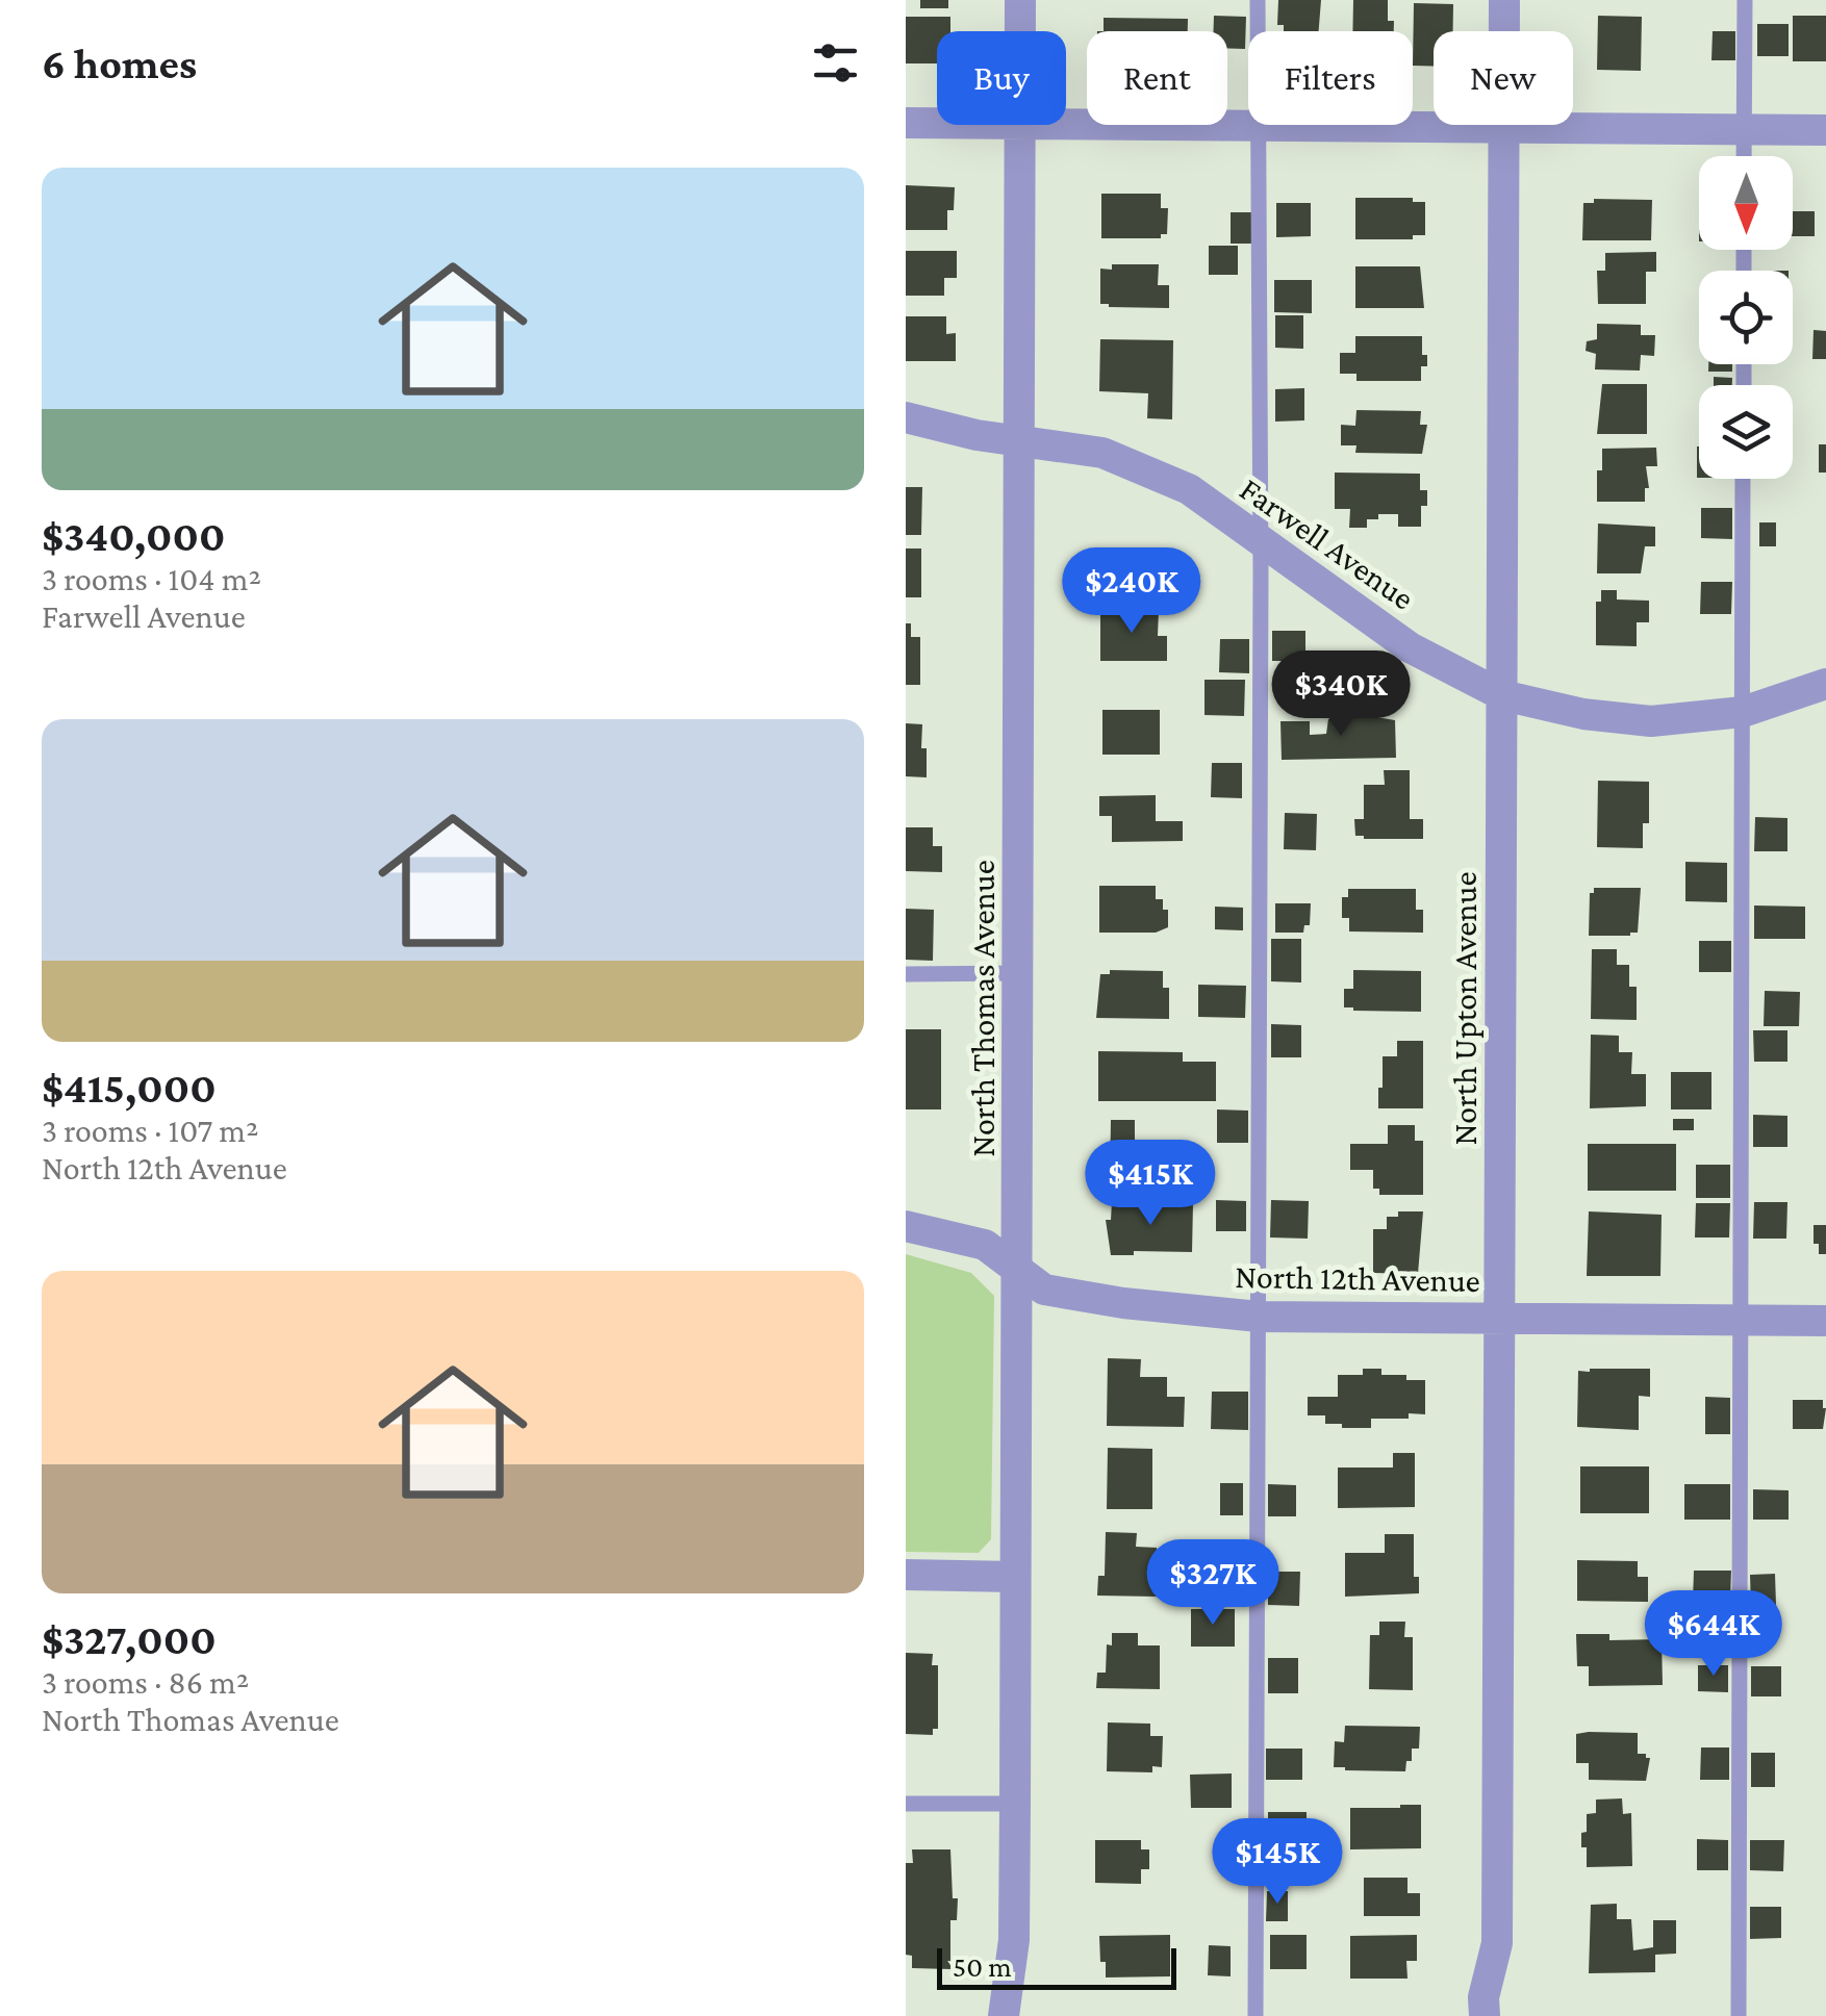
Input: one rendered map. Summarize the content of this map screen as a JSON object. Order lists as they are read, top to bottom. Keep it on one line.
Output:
{"streets":{"street":["Farwell Avenue","North Thomas Avenue","North Upton Avenue","North 12th Avenue"]},"crossings":[["Farwell Avenue","North Thomas Avenue"],["Farwell Avenue","North Upton Avenue"],["North Thomas Avenue","North 12th Avenue"],["North Upton Avenue","North 12th Avenue"]],"scale_bar":"50 m","north":"bottom","page":{"heading":"6 homes","chip":["Buy","Rent","Filters","New"],"list":[{"name":"$340,000","note":"3 rooms · 104 m² · Farwell Avenue"},{"name":"$415,000","note":"3 rooms · 107 m² · North 12th Avenue"},{"name":"$327,000","note":"3 rooms · 86 m² · North Thomas Avenue"}],"price":["$240K","$340K","$415K","$327K","$644K","$145K"],"scale":"50 m"}}
